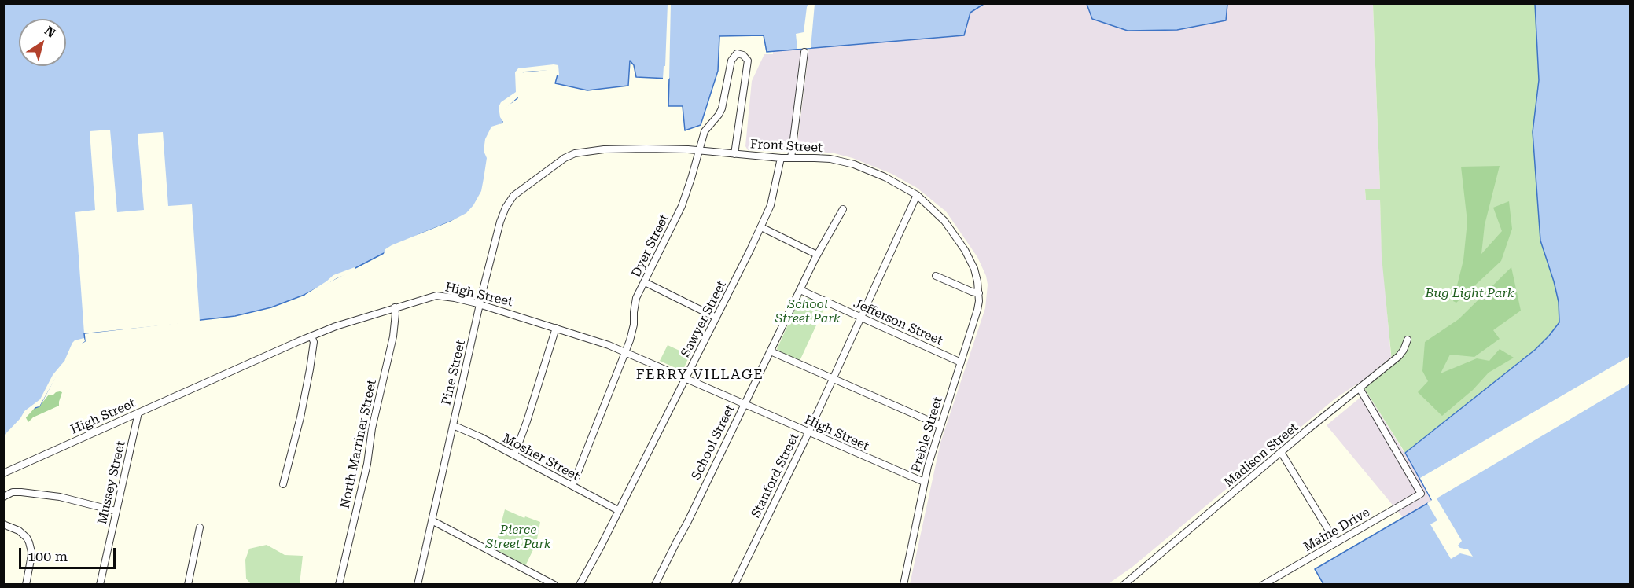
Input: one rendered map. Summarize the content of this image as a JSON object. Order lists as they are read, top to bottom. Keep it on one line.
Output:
{"streets":{"street":["Front Street","Dyer Street","High Street","Sawyer Street","Jefferson Street","Pine Street","Preble Street","School Street","North Marriner Street","Madison Street","Mosher Street","Stanford Street","Mussey Street","Maine Drive"]},"crossings":[["Front Street","Dyer Street"],["Front Street","Sawyer Street"],["Front Street","Pine Street"],["Front Street","Preble Street"],["Front Street","Stanford Street"],["Dyer Street","High Street"],["Dyer Street","Mosher Street"],["High Street","Sawyer Street"],["High Street","Pine Street"],["High Street","Preble Street"],["High Street","School Street"],["High Street","North Marriner Street"],["High Street","Stanford Street"],["High Street","Mussey Street"],["Sawyer Street","Mosher Street"],["Jefferson Street","Preble Street"],["Jefferson Street","School Street"],["Jefferson Street","Stanford Street"],["Pine Street","Mosher Street"],["Madison Street","Maine Drive"]],"districts":["FERRY VILLAGE"],"parks":["Bug Light Park","School Street Park","Pierce Street Park"],"scale_bar":"100 m","north":"top right"}
